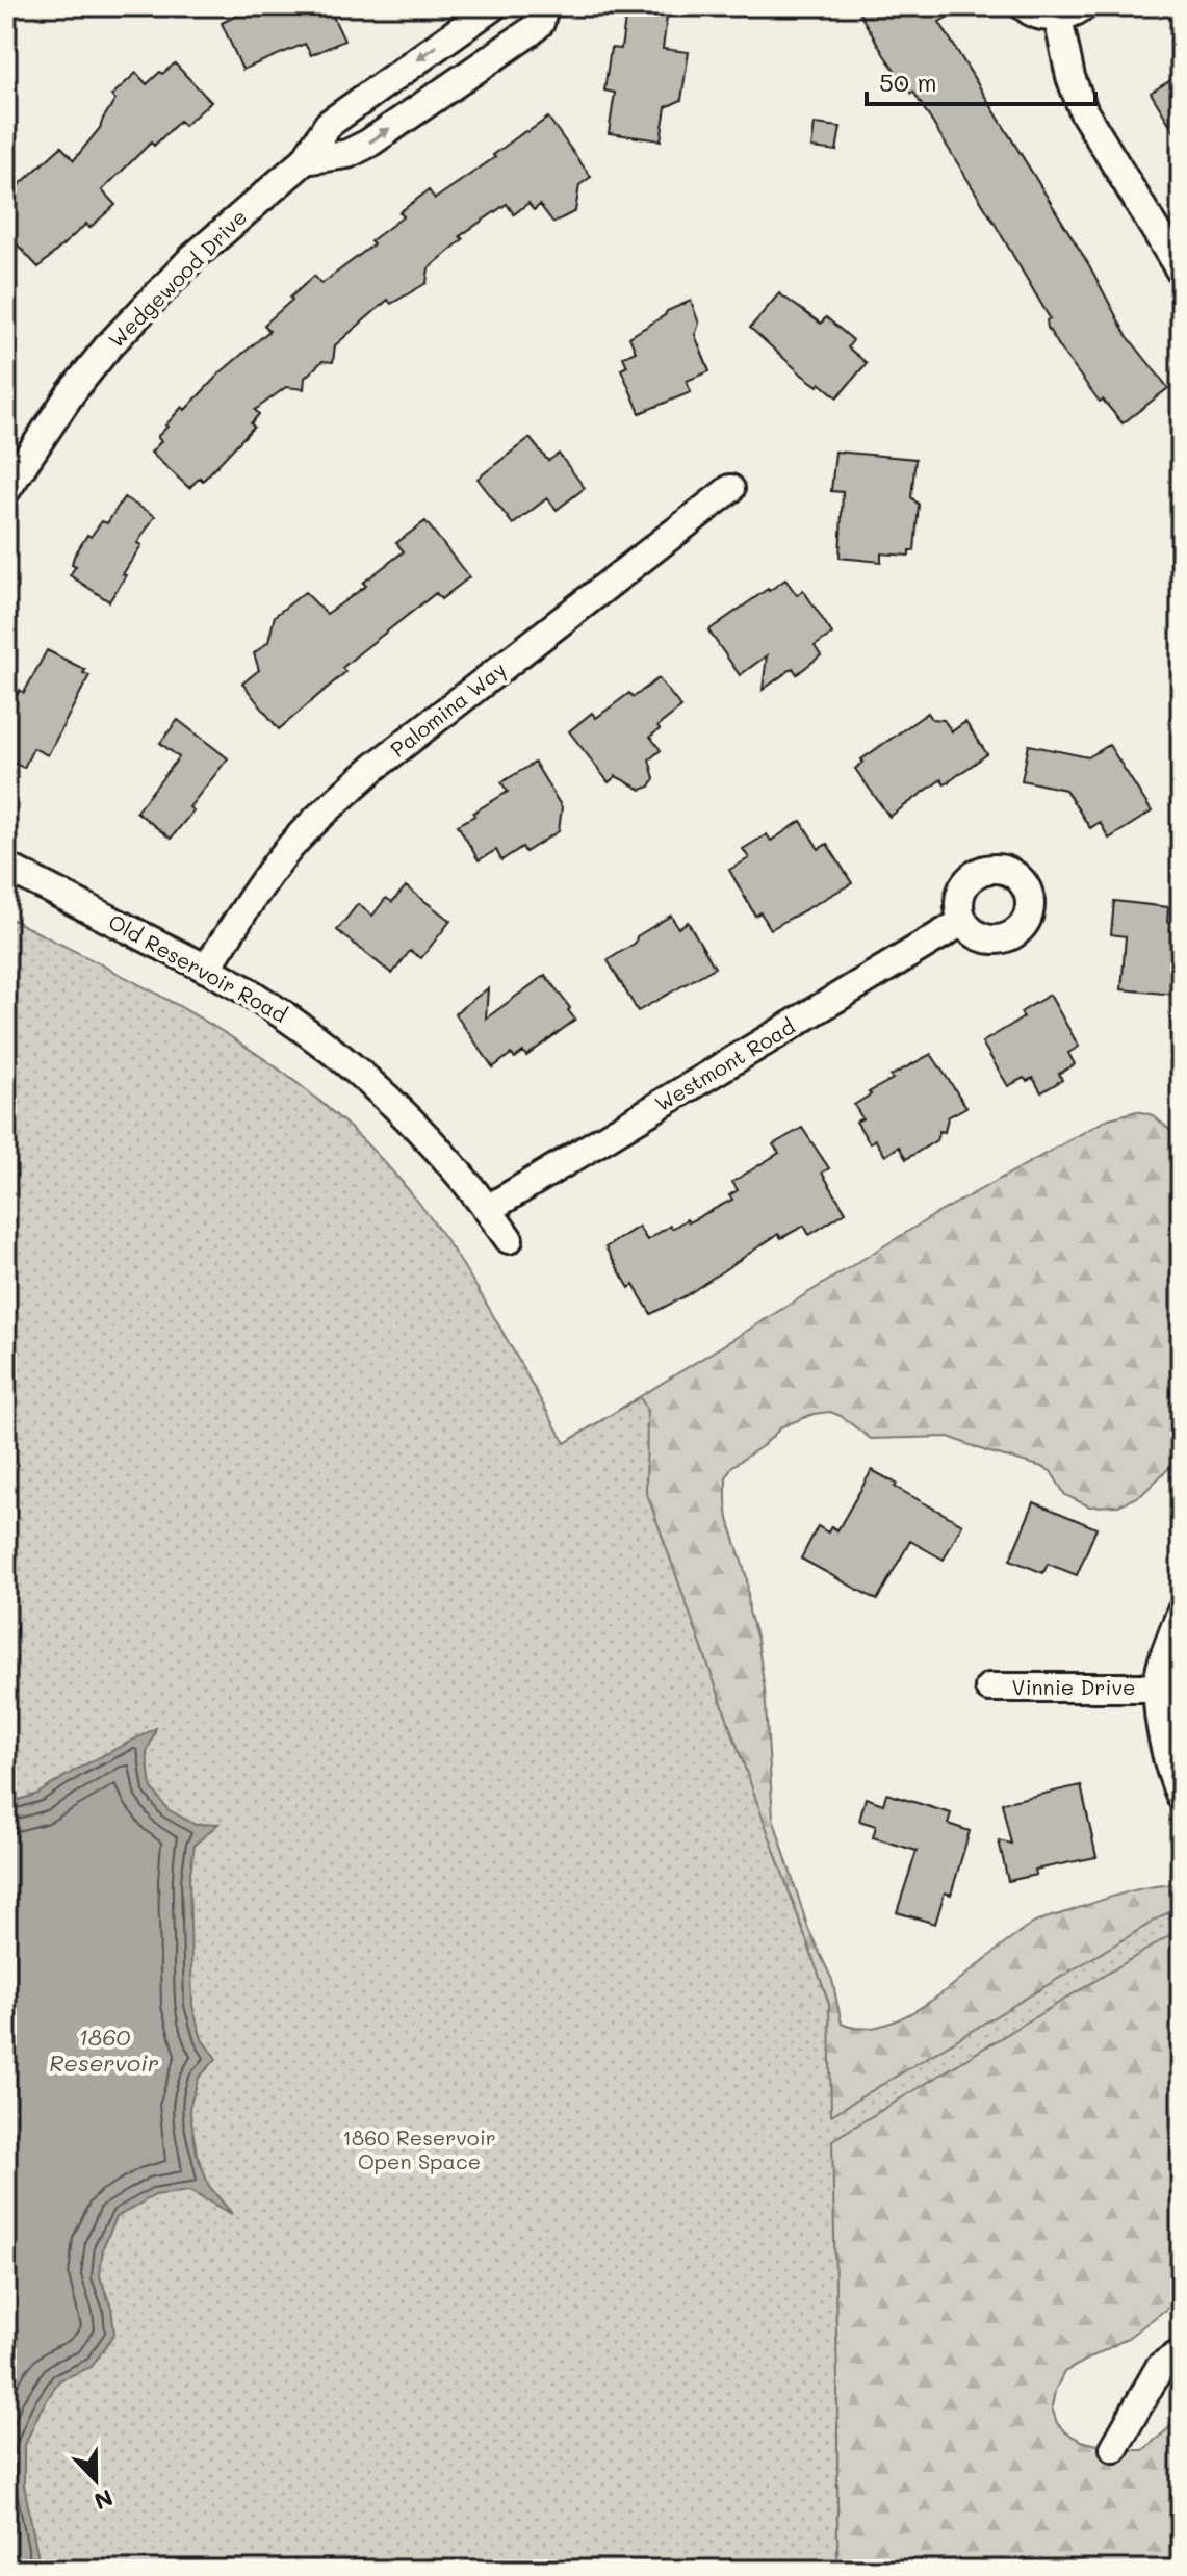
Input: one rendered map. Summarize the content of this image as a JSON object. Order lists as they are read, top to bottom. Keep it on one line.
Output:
{"streets":{"street":["Wedgewood Drive","Palomina Way","Old Reservoir Road","Westmont Road","Vinnie Drive"]},"crossings":[["Palomina Way","Old Reservoir Road"],["Old Reservoir Road","Westmont Road"]],"water":["1860 Reservoir"],"parks":["1860 Reservoir Open Space"],"scale_bar":"50 m","north":"bottom"}
